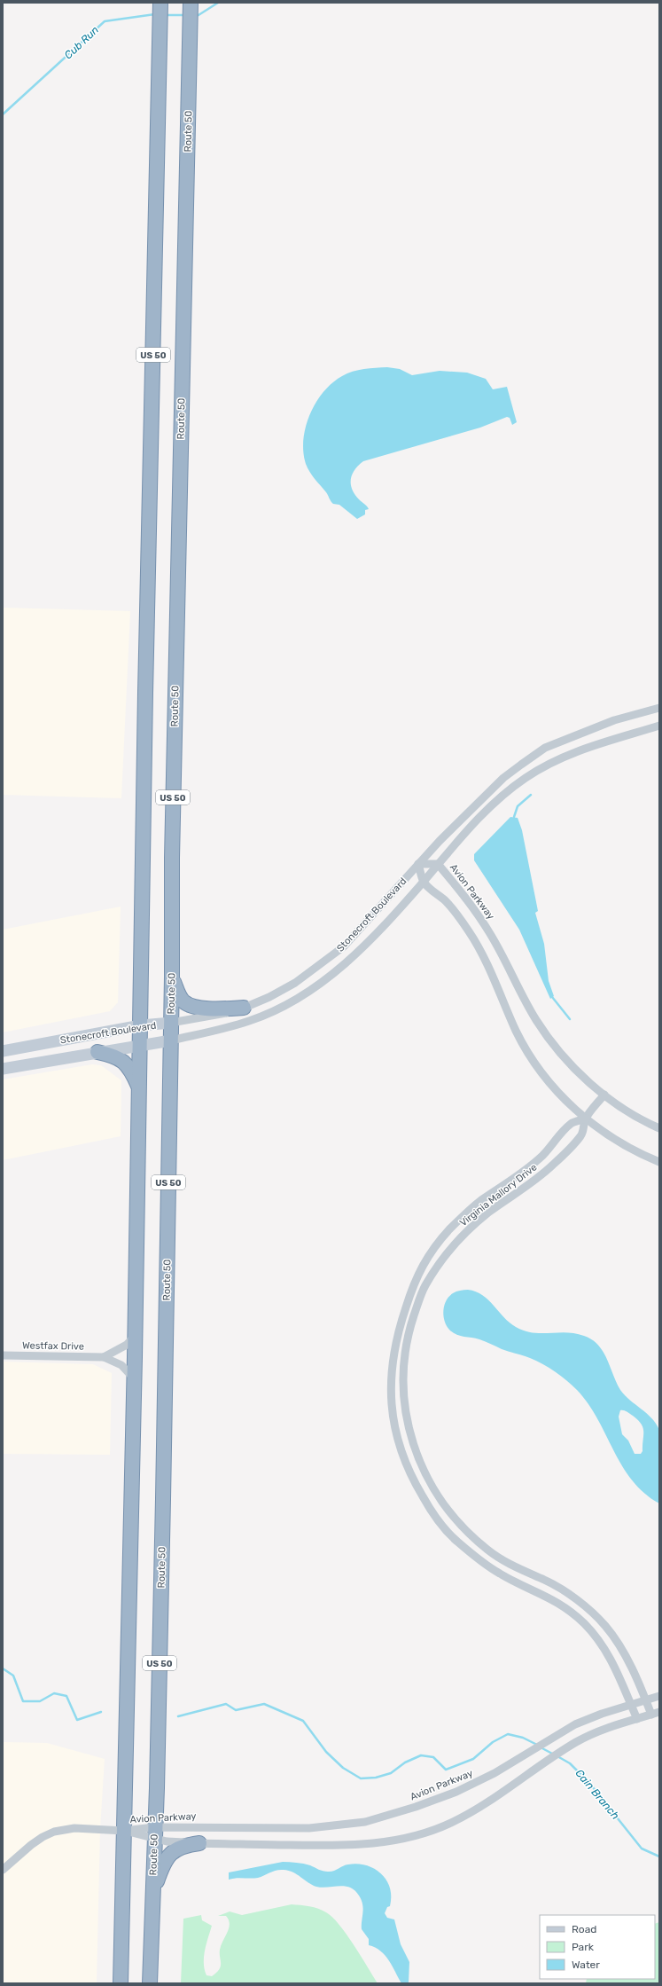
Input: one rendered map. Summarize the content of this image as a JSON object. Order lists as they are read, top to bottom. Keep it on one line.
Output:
{"streets":{"highway":["Route 50","US 50"],"main road":["Stonecroft Boulevard"],"street":["Avion Parkway","Virginia Mallory Drive","Westfax Drive"]},"crossings":[["Route 50","Avion Parkway"],["Route 50","Stonecroft Boulevard"],["US 50","Avion Parkway"],["US 50","Stonecroft Boulevard"],["US 50","Westfax Drive"],["Avion Parkway","Stonecroft Boulevard"],["Avion Parkway","Virginia Mallory Drive"]],"water":["Cub Run","Cain Branch"],"legend":["Road","Park","Water"]}
